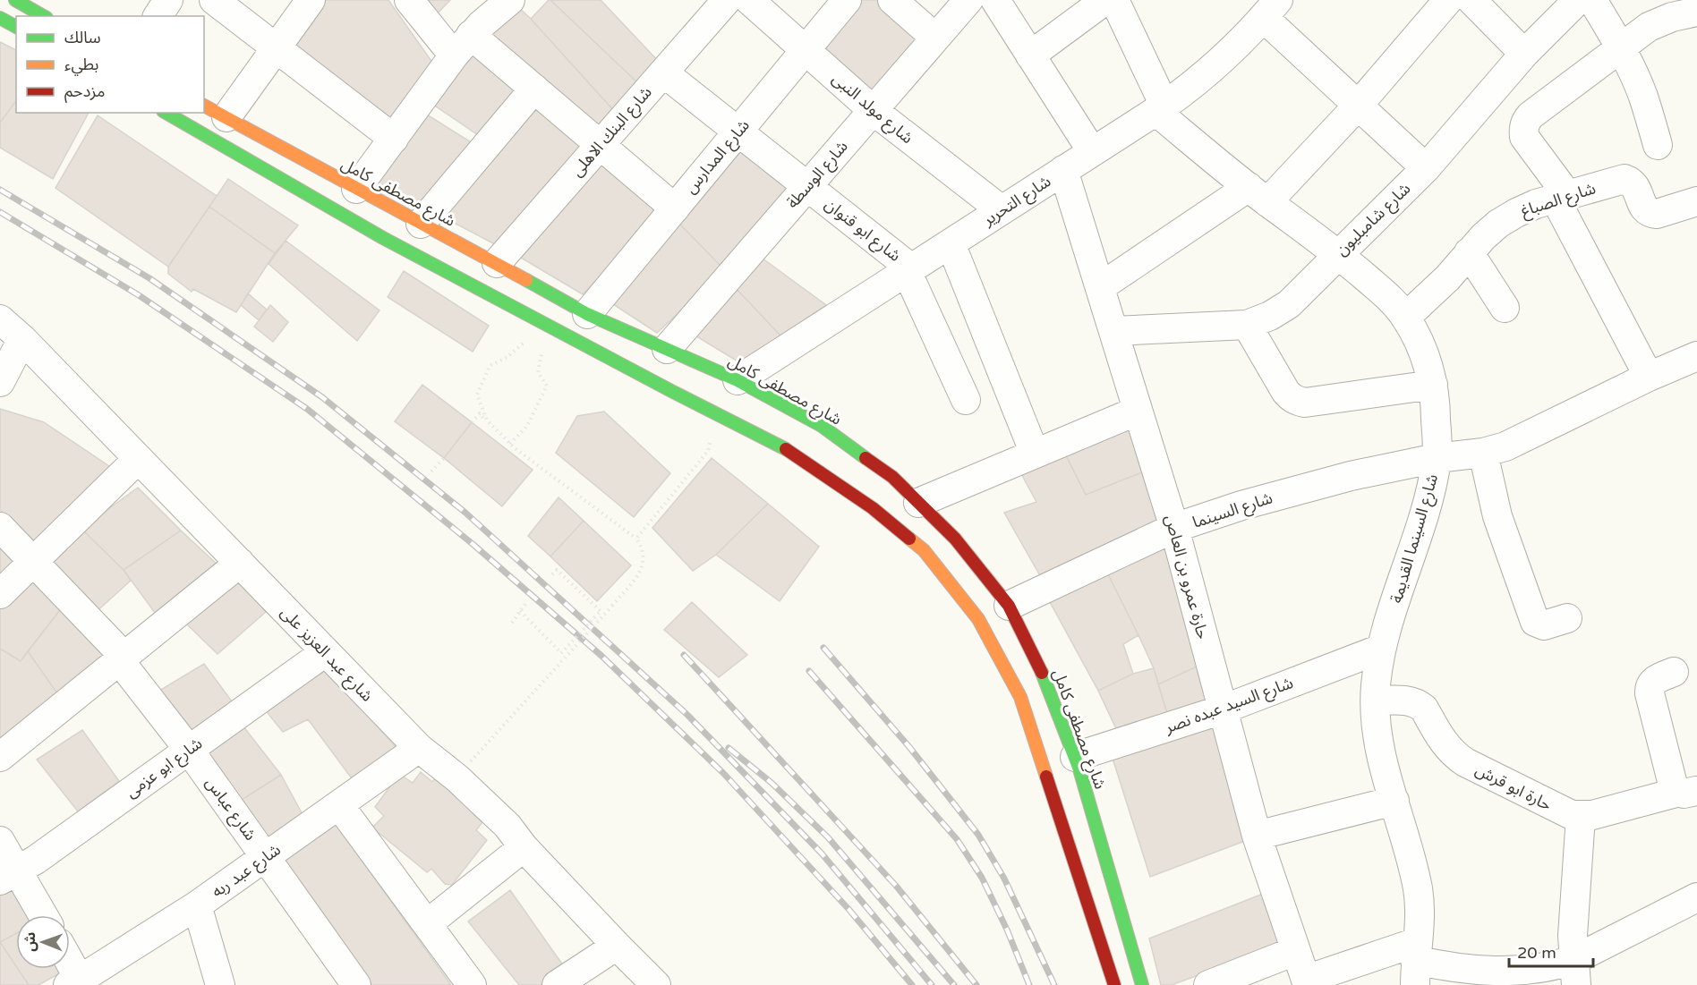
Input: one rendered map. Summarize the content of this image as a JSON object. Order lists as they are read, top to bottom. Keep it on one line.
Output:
{"streets":{"main road":["شارع مصطفى كامل"],"street":["شارع مولد النبى","شارع البنك الاهلى","شارع المدارس","شارع الوسطة","شارع الصباغ","شارع التحرير","شارع شامبليون","شارع ابو قنوان","شارع السينما","شارع السينما القديمة","حارة عمرو بن العاص","شارع عبد العزيز على","شارع السيد عبده نصر","شارع ابو عزمى","حارة ابو قرش","شارع عباس","شارع عبد ربه"]},"crossings":[["شارع مولد النبى","شارع المدارس"],["شارع مولد النبى","شارع الوسطة"],["شارع مولد النبى","شارع التحرير"],["شارع البنك الاهلى","شارع مصطفى كامل"],["شارع البنك الاهلى","شارع ابو قنوان"],["شارع المدارس","شارع مصطفى كامل"],["شارع المدارس","شارع ابو قنوان"],["شارع الوسطة","شارع مصطفى كامل"],["شارع الوسطة","شارع ابو قنوان"],["شارع مصطفى كامل","شارع التحرير"],["شارع مصطفى كامل","شارع السينما"],["شارع مصطفى كامل","شارع السيد عبده نصر"],["شارع الصباغ","شارع السينما القديمة"],["شارع التحرير","شارع ابو قنوان"],["شارع التحرير","شارع السينما القديمة"],["شارع التحرير","حارة عمرو بن العاص"],["شارع شامبليون","شارع السينما القديمة"],["شارع شامبليون","حارة عمرو بن العاص"],["شارع السينما","شارع السينما القديمة"],["شارع السينما","حارة عمرو بن العاص"],["شارع السينما القديمة","شارع السيد عبده نصر"],["شارع السينما القديمة","حارة ابو قرش"],["حارة عمرو بن العاص","شارع السيد عبده نصر"],["شارع عبد العزيز على","شارع ابو عزمى"],["شارع عبد العزيز على","شارع عبد ربه"],["شارع ابو عزمى","شارع عباس"],["شارع عباس","شارع عبد ربه"]],"legend":["سالك","بطيء","مزدحم"],"scale_bar":"20 m","north":"left"}
